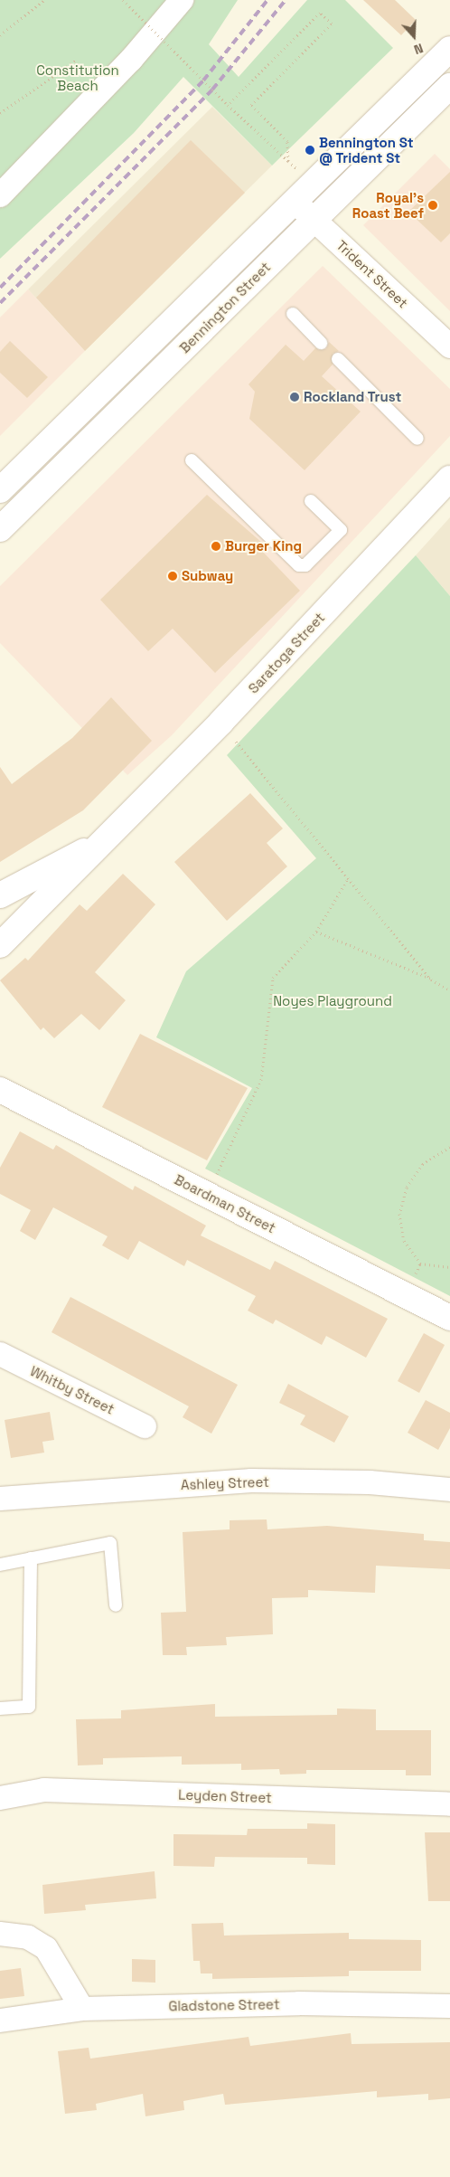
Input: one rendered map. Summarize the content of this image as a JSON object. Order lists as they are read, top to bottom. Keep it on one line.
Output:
{"streets":{"main road":["Bennington Street","Saratoga Street","Boardman Street"],"street":["Trident Street","Whitby Street","Ashley Street","Leyden Street","Gladstone Street"]},"crossings":[["Trident Street","Bennington Street"]],"parks":["Constitution Beach","Noyes Playground"],"places":["Bennington St @ Trident St","Royal's Roast Beef","Rockland Trust","Burger King","Subway"],"north":"bottom"}
